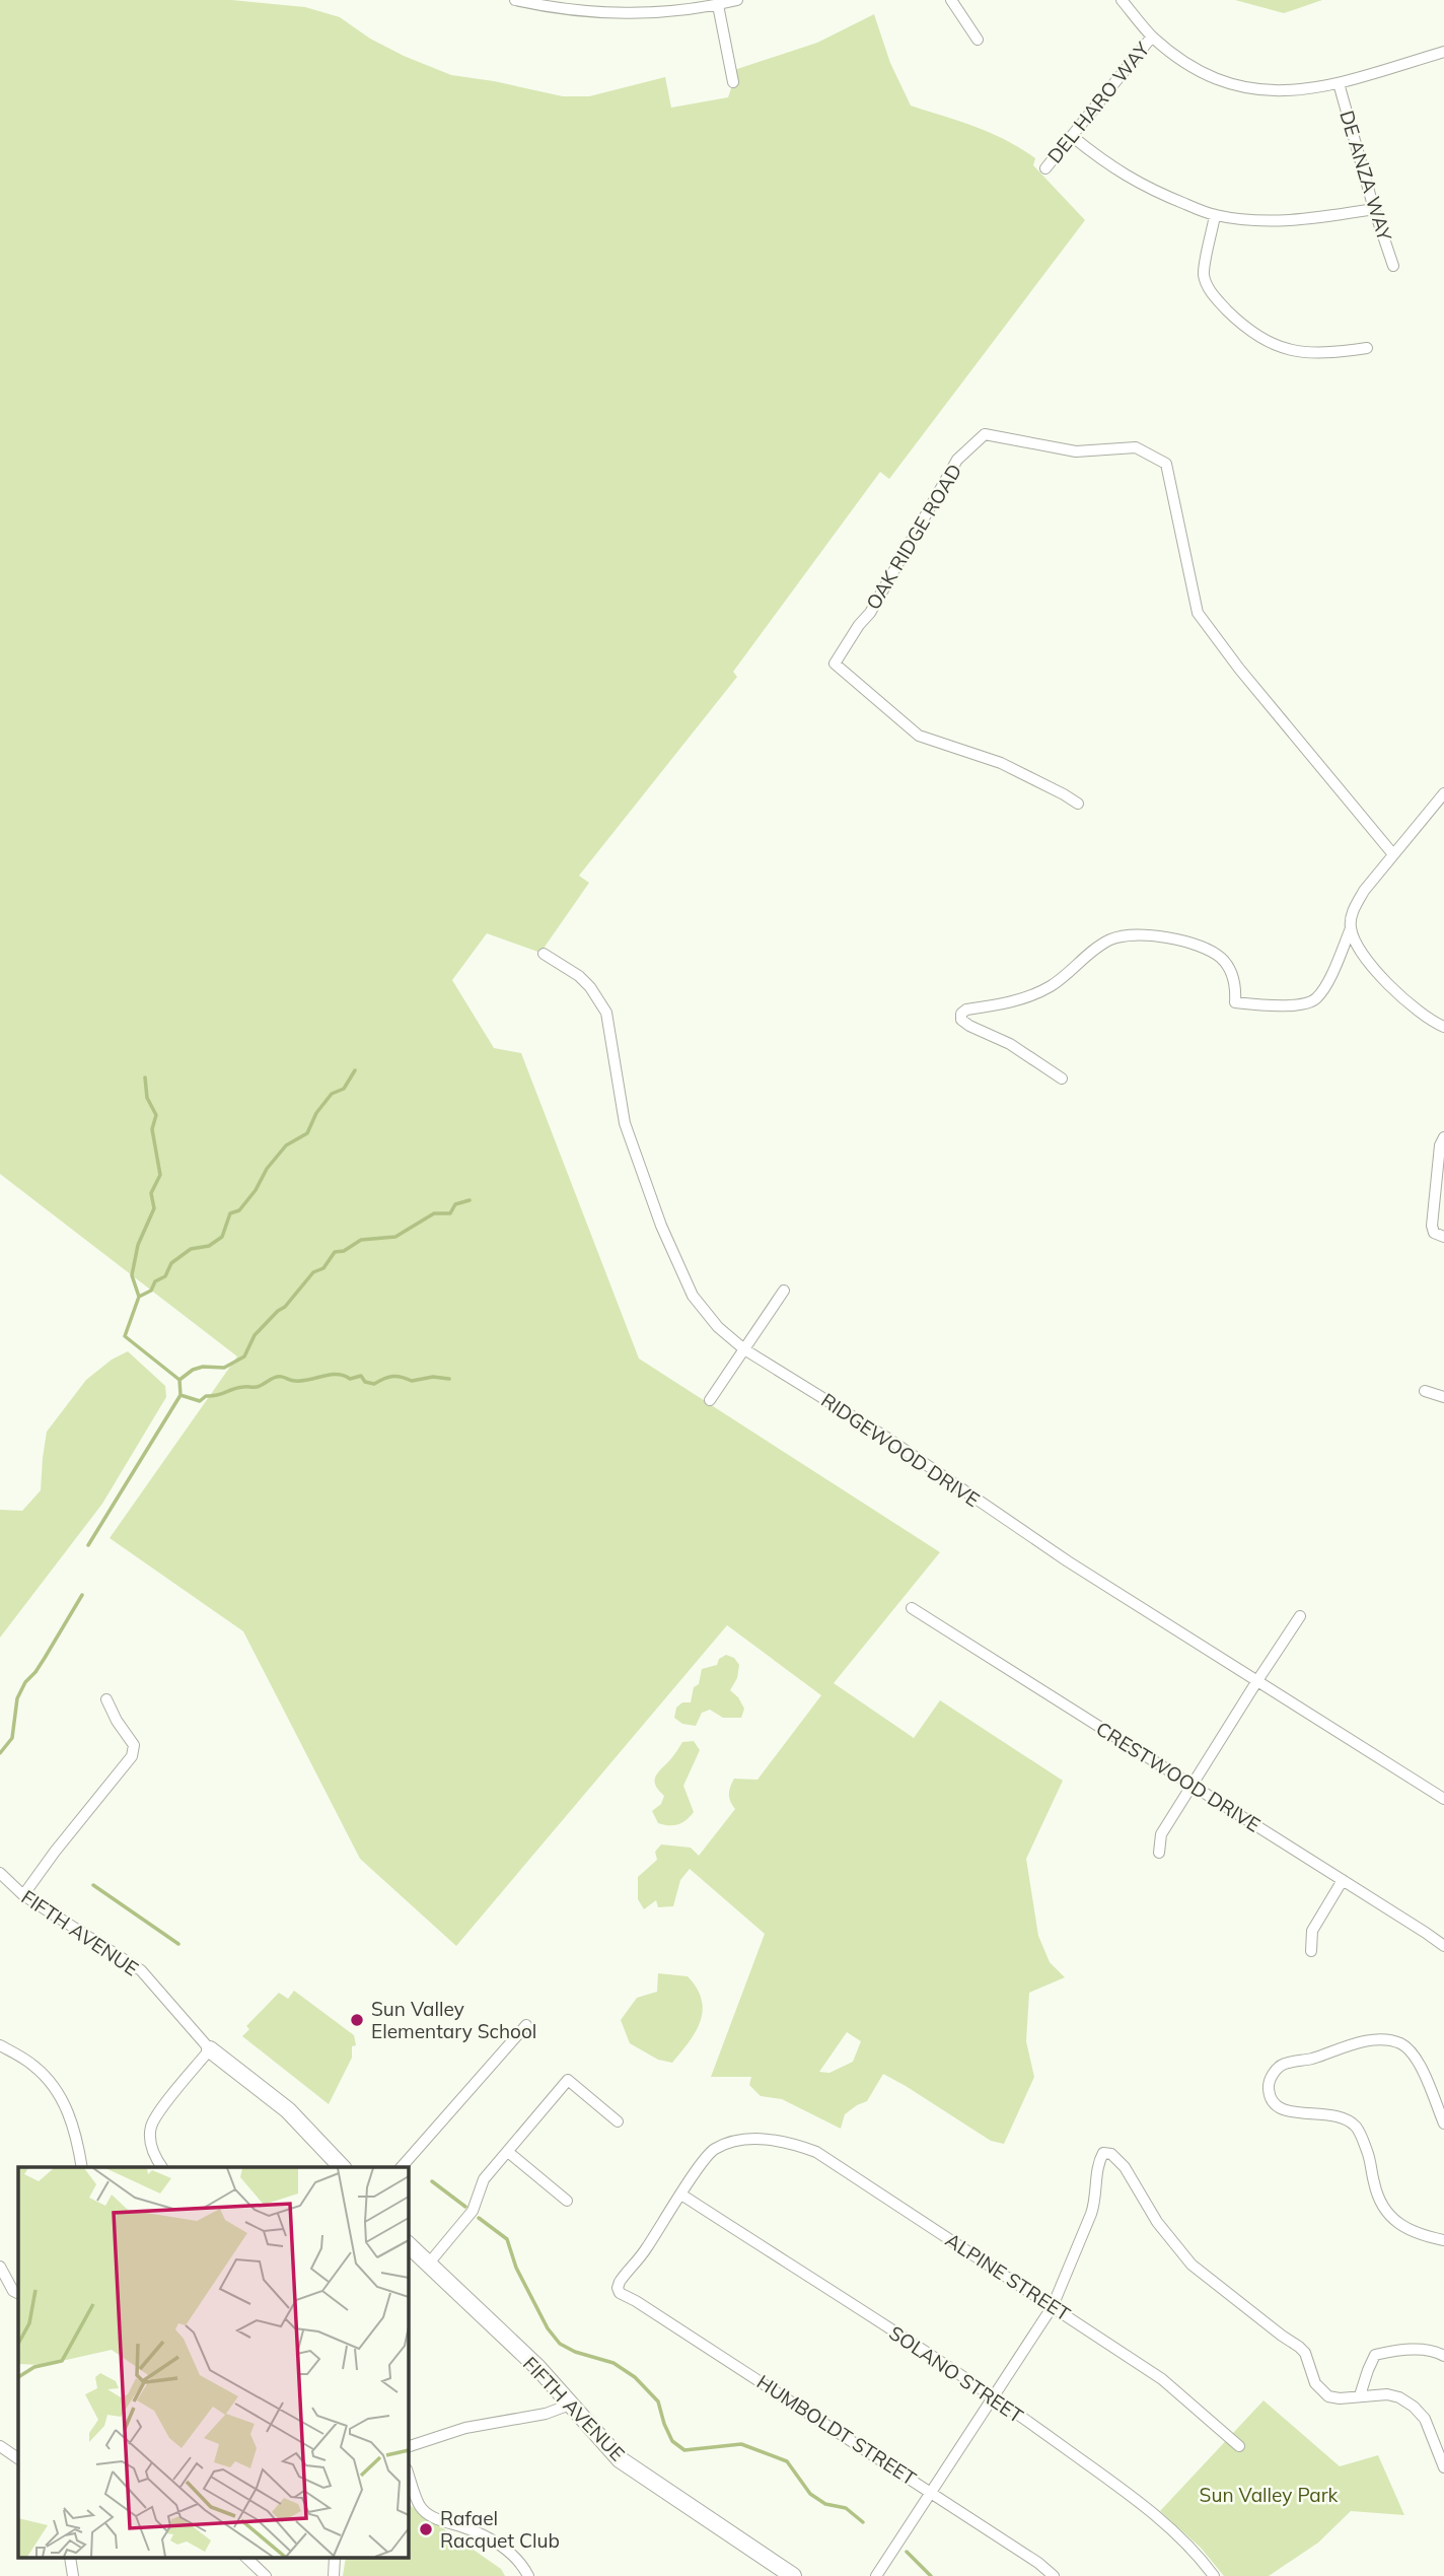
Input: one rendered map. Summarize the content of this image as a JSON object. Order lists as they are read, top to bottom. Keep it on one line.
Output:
{"streets":{"street":["DEL HARO WAY","DE ANZA WAY","OAK RIDGE ROAD","RIDGEWOOD DRIVE","CRESTWOOD DRIVE","FIFTH AVENUE","ALPINE STREET","SOLANO STREET","HUMBOLDT STREET"]},"crossings":[["ALPINE STREET","SOLANO STREET"],["ALPINE STREET","HUMBOLDT STREET"],["SOLANO STREET","HUMBOLDT STREET"]],"parks":["Sun Valley Park"],"places":["Sun Valley Elementary School","Rafael Racquet Club"]}
